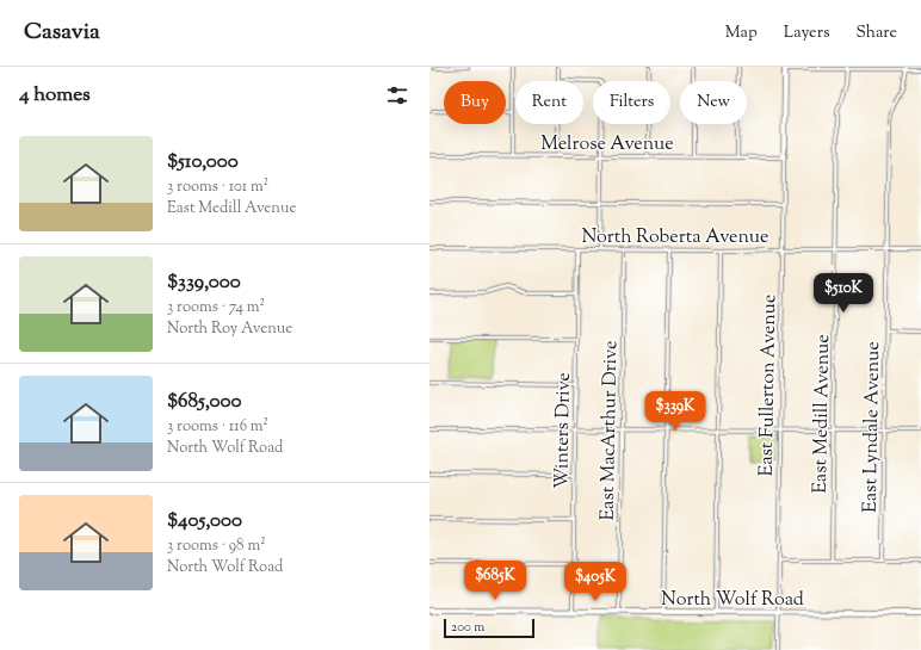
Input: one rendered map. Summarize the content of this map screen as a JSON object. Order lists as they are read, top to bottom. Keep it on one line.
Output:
{"streets":{"main road":["North Wolf Road"],"street":["Melrose Avenue","North Roberta Avenue","East Fullerton Avenue","East Medill Avenue","East Lyndale Avenue","Winters Drive","East MacArthur Drive"]},"crossings":[["Melrose Avenue","East Fullerton Avenue"],["North Roberta Avenue","East Fullerton Avenue"],["North Roberta Avenue","East Medill Avenue"],["North Roberta Avenue","East Lyndale Avenue"],["North Roberta Avenue","Winters Drive"],["North Roberta Avenue","East MacArthur Drive"],["East Fullerton Avenue","North Wolf Road"],["Winters Drive","North Wolf Road"],["East MacArthur Drive","North Wolf Road"]],"scale_bar":"200 m","page":{"header":"Casavia","nav":["Map","Layers","Share"],"heading":"4 homes","chip":["Buy","Rent","Filters","New"],"list":[{"name":"$510,000","note":"3 rooms · 101 m² · East Medill Avenue"},{"name":"$339,000","note":"3 rooms · 74 m² · North Roy Avenue"},{"name":"$685,000","note":"3 rooms · 116 m² · North Wolf Road"},{"name":"$405,000","note":"3 rooms · 98 m² · North Wolf Road"}],"price":["$510K","$339K","$685K","$405K"],"scale":"200 m"}}
